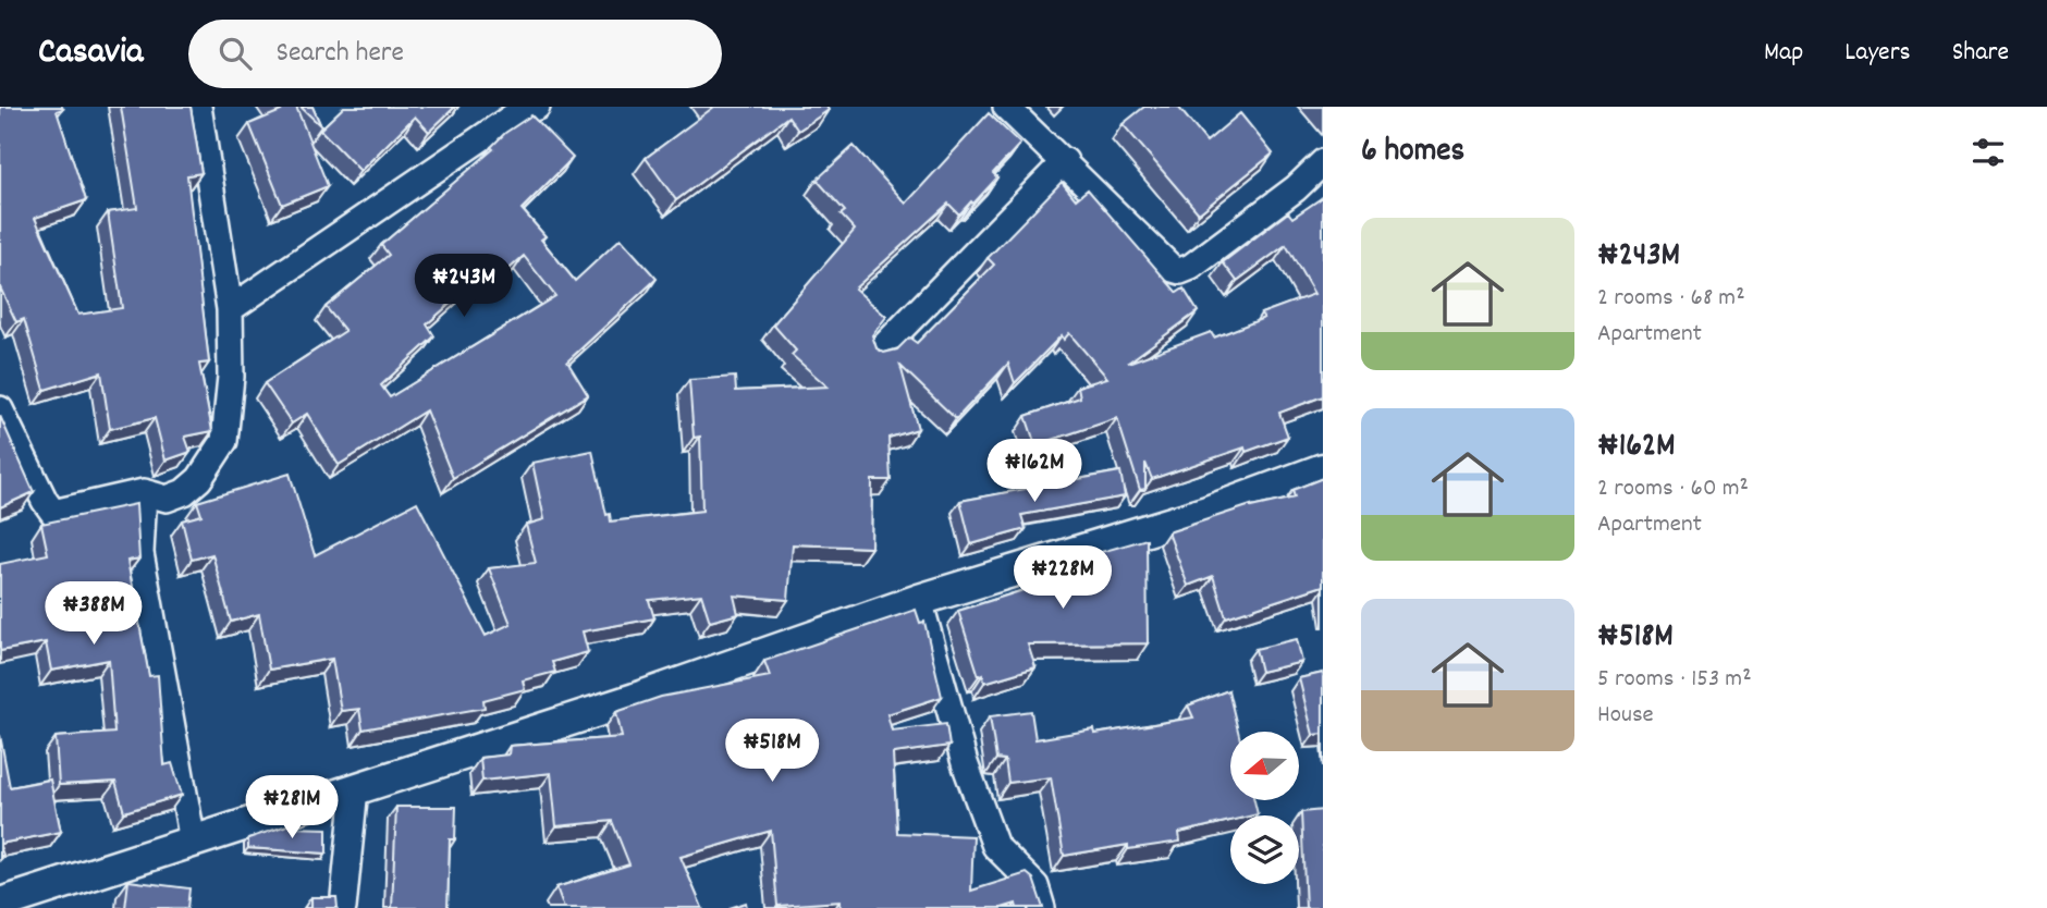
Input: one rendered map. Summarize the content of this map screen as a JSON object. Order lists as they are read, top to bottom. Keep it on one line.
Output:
{"north":"left","page":{"header":"Casavia","search":"Search here","nav":["Map","Layers","Share"],"heading":"6 homes","list":[{"name":"₦243M","note":"2 rooms · 68 m² · Apartment"},{"name":"₦162M","note":"2 rooms · 60 m² · Apartment"},{"name":"₦518M","note":"5 rooms · 153 m² · House"}],"price":["₦243M","₦162M","₦228M","₦388M","₦518M","₦281M"]}}
